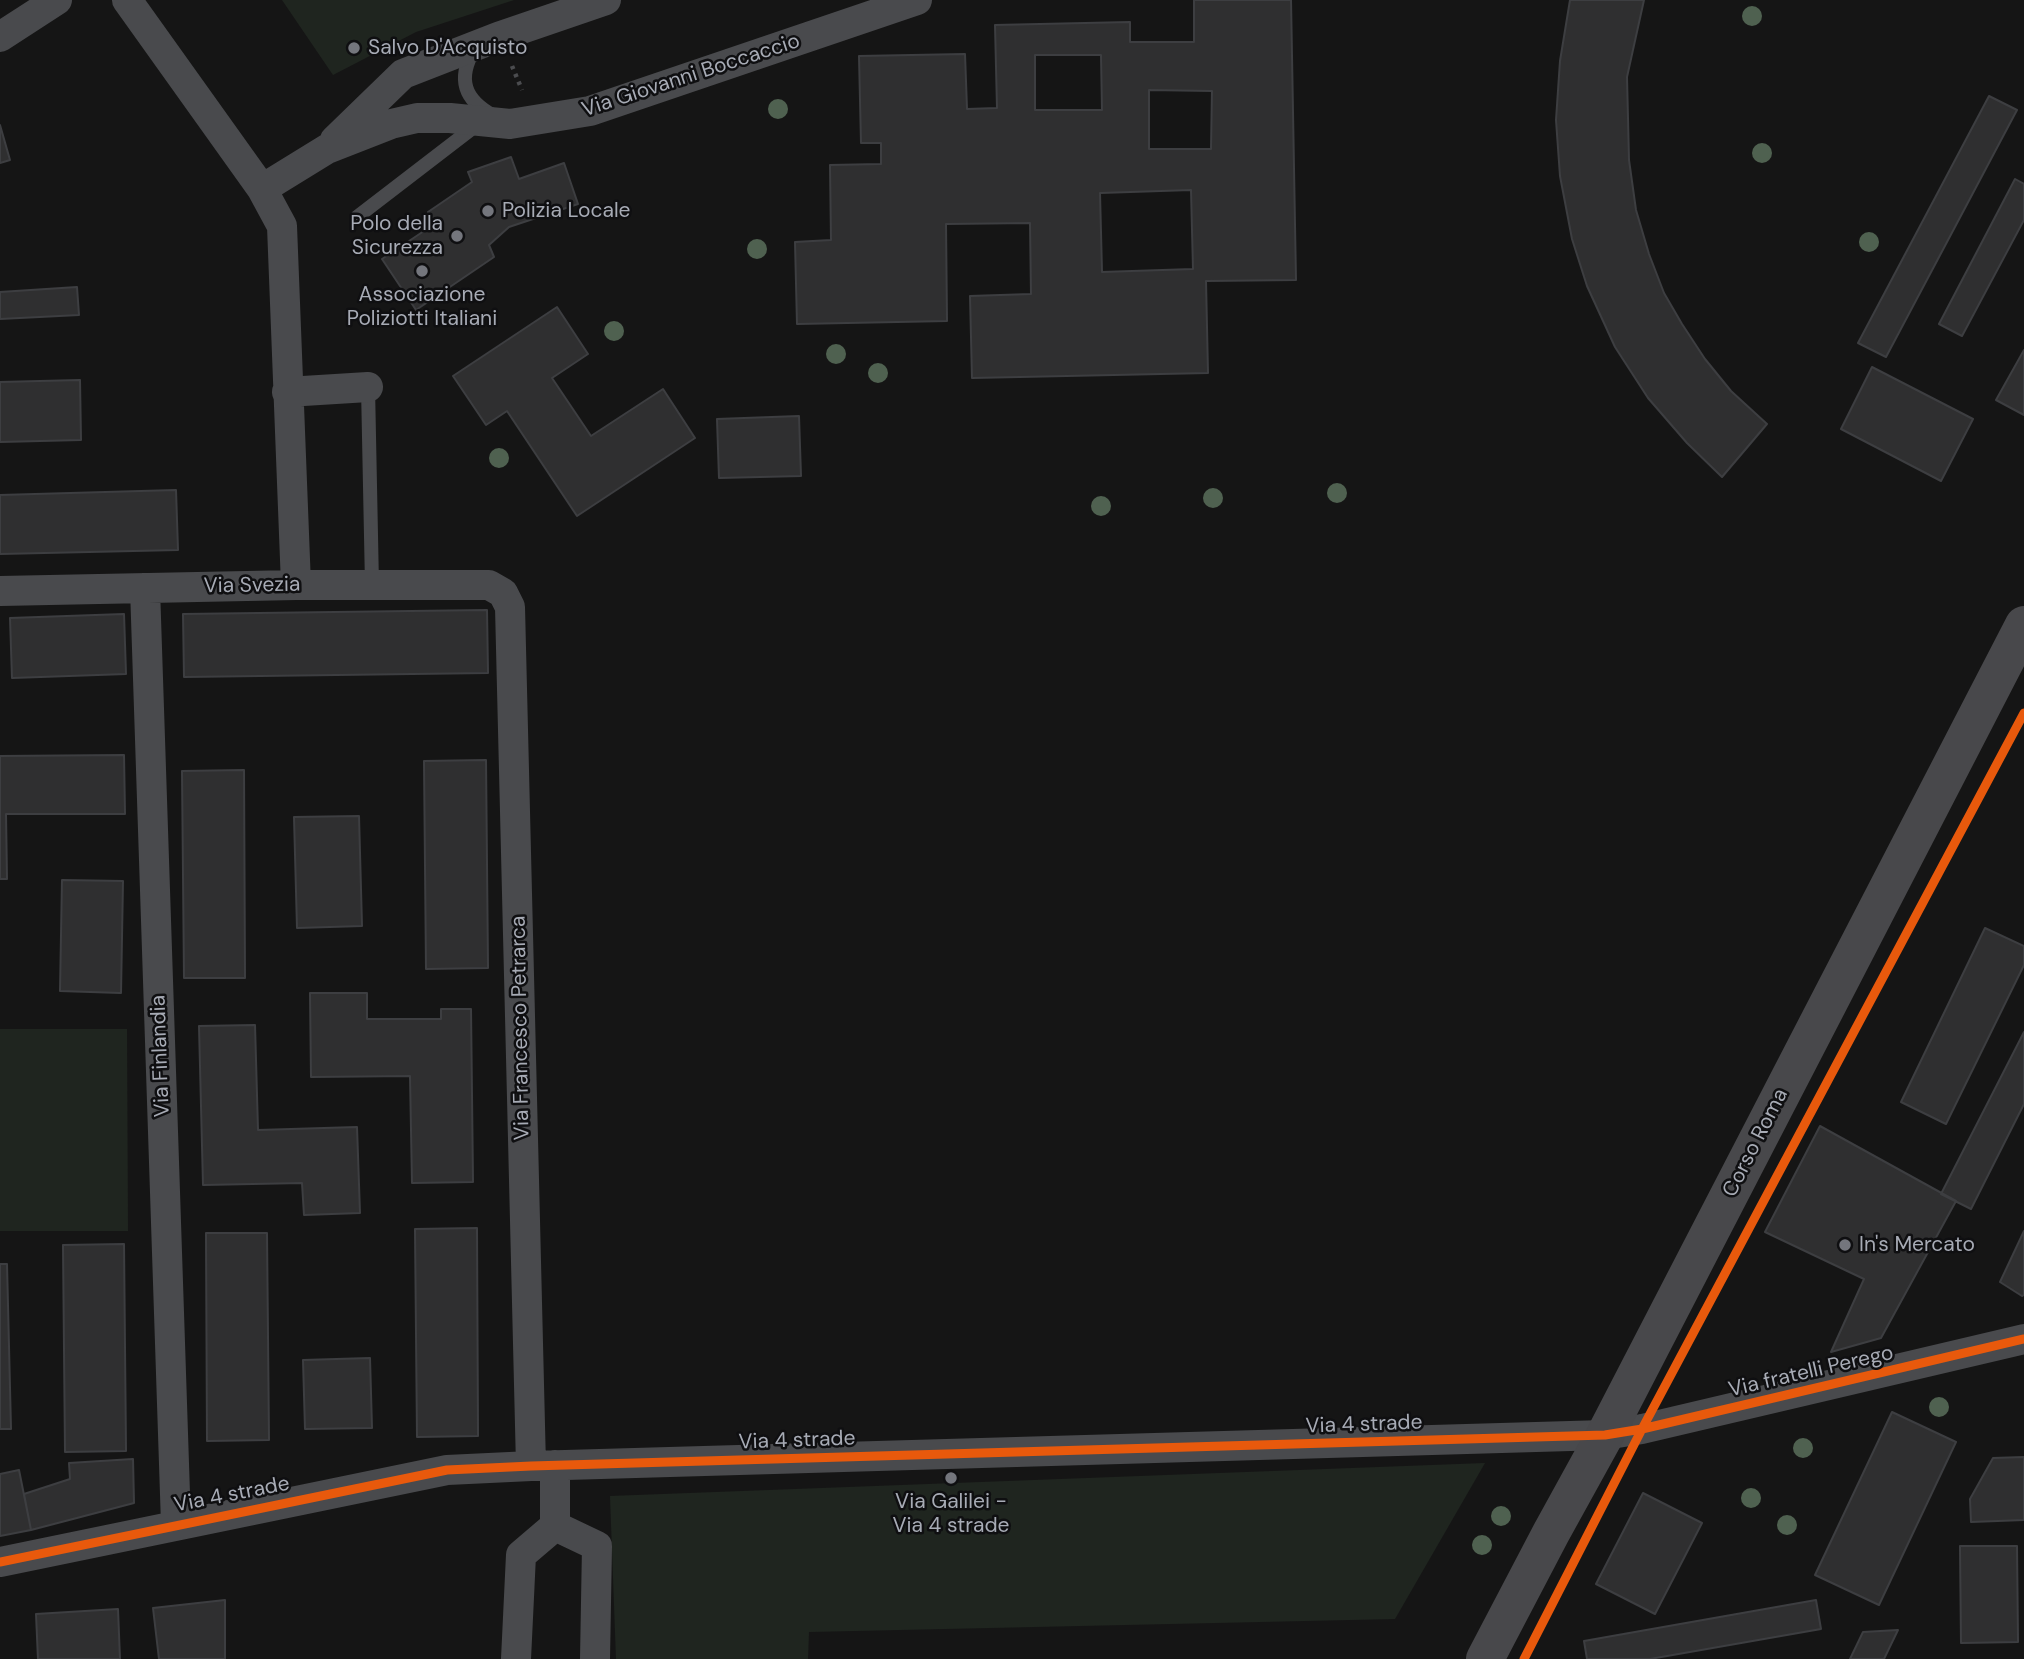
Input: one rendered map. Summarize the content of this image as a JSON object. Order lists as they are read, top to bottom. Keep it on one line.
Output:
{"streets":{"main road":["Corso Roma"],"street":["Via Giovanni Boccaccio","Via Svezia","Via Francesco Petrarca","Via Finlandia","Via fratelli Perego","Via 4 strade"]},"crossings":[["Via Svezia","Via Francesco Petrarca"],["Via Svezia","Via Finlandia"],["Via Francesco Petrarca","Via 4 strade"],["Via Finlandia","Via 4 strade"],["Corso Roma","Via fratelli Perego"],["Corso Roma","Via 4 strade"],["Via fratelli Perego","Via 4 strade"]],"places":["Salvo D'Acquisto","Polizia Locale","Polo della Sicurezza","Associazione Poliziotti Italiani","In's Mercato","Via Galilei - Via 4 strade"]}
